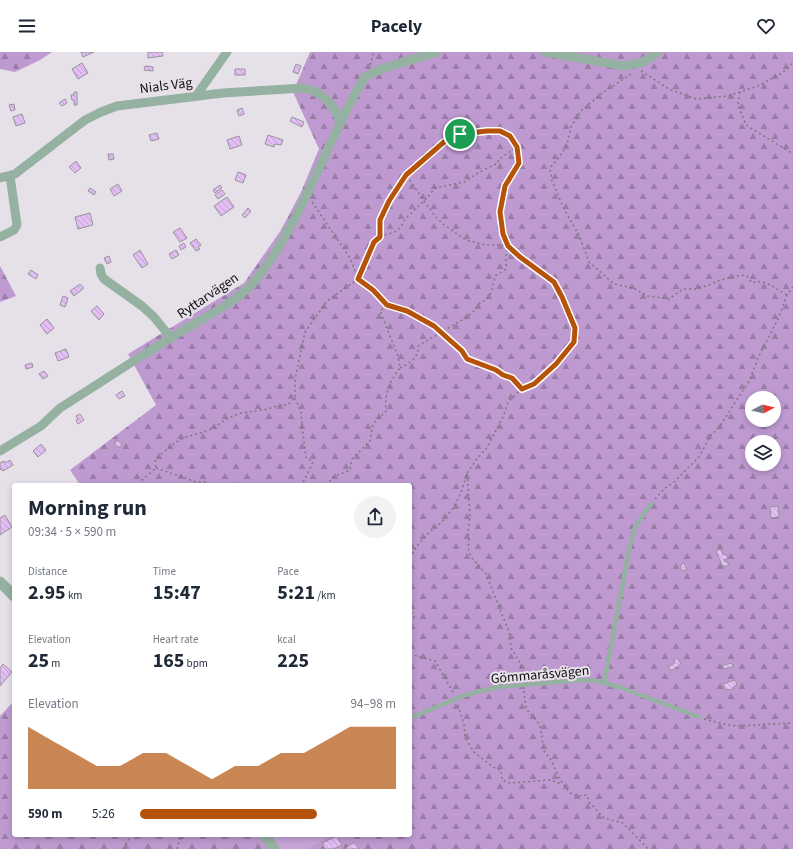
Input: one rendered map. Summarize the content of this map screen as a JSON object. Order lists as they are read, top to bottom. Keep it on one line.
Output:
{"streets":{"street":["Nials Väg","Ryttarvägen"],"lane":["Gömmaråsvägen"]},"crossings":[["Nials Väg","Ryttarvägen"]],"north":"right","page":{"header":"Pacely","heading":["Morning run","09:34 · 5 × 590 m"],"stats":[["Distance","2.95 km"],["Time","15:47"],["Pace","5:21 /km"],["Elevation","25 m"],["Heart rate","165 bpm"],["kcal","225"]],"chart":["Elevation","94–98 m"],"list":[{"name":"590 m","note":"5:26"}]}}
